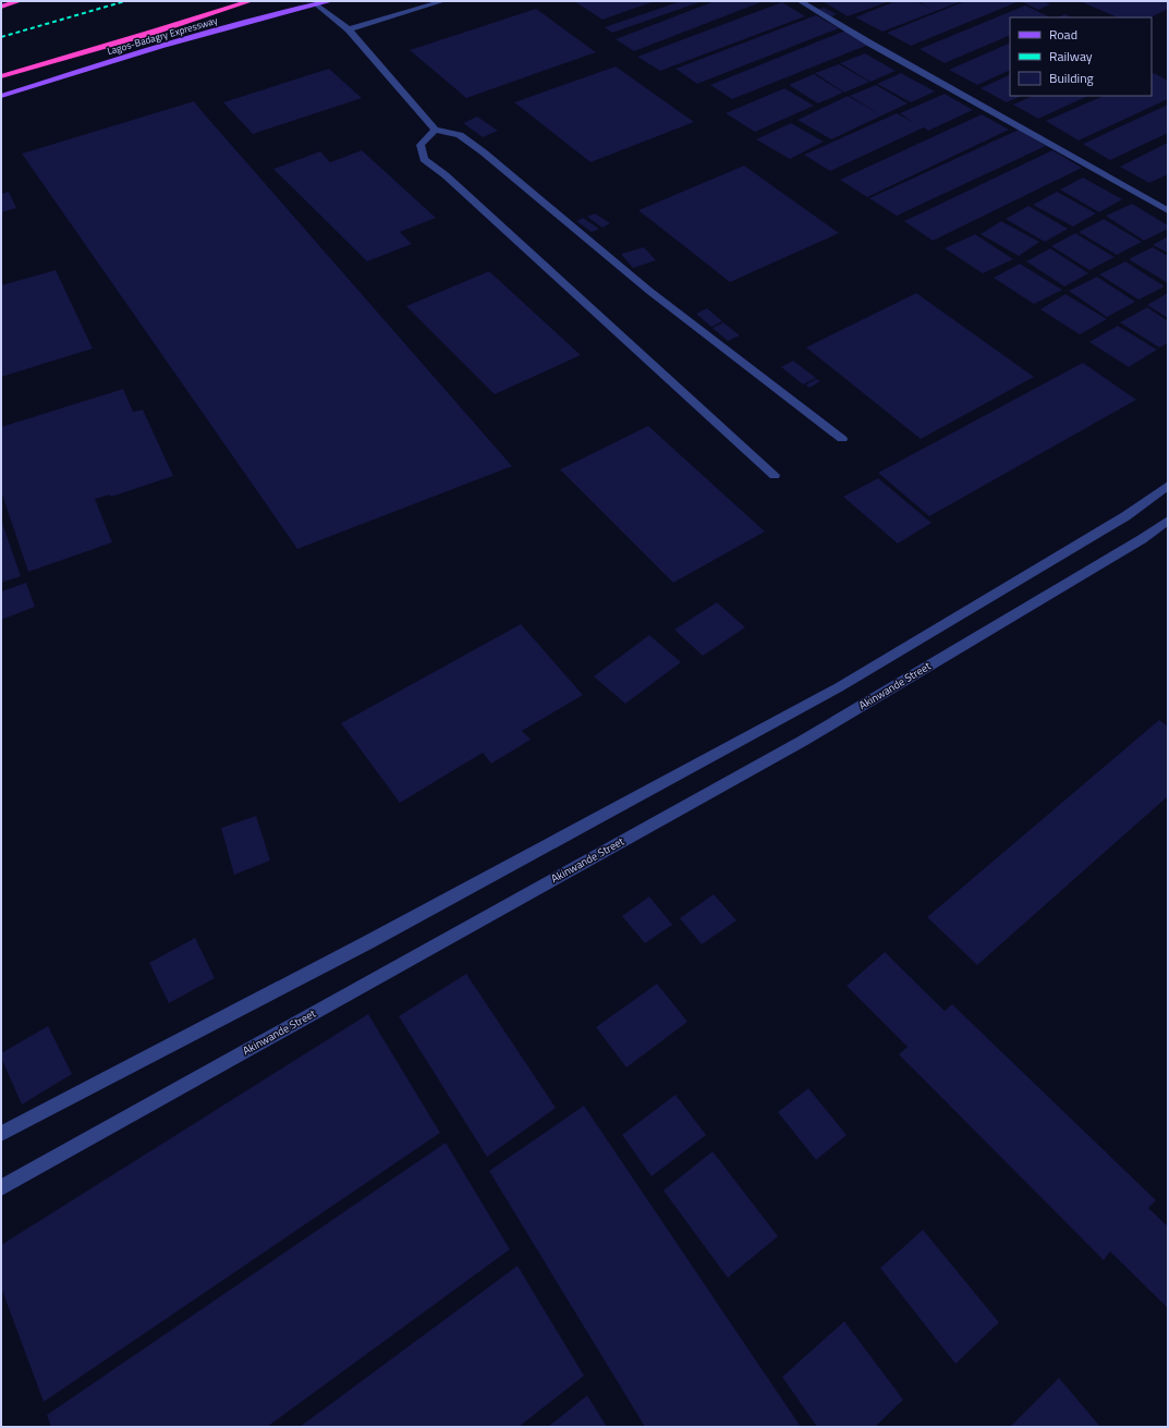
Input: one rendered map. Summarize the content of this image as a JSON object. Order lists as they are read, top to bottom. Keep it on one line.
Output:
{"streets":{"highway":["Lagos-Badagry Expressway"],"street":["Akinwande Street"]},"legend":["Road","Railway","Building"]}
